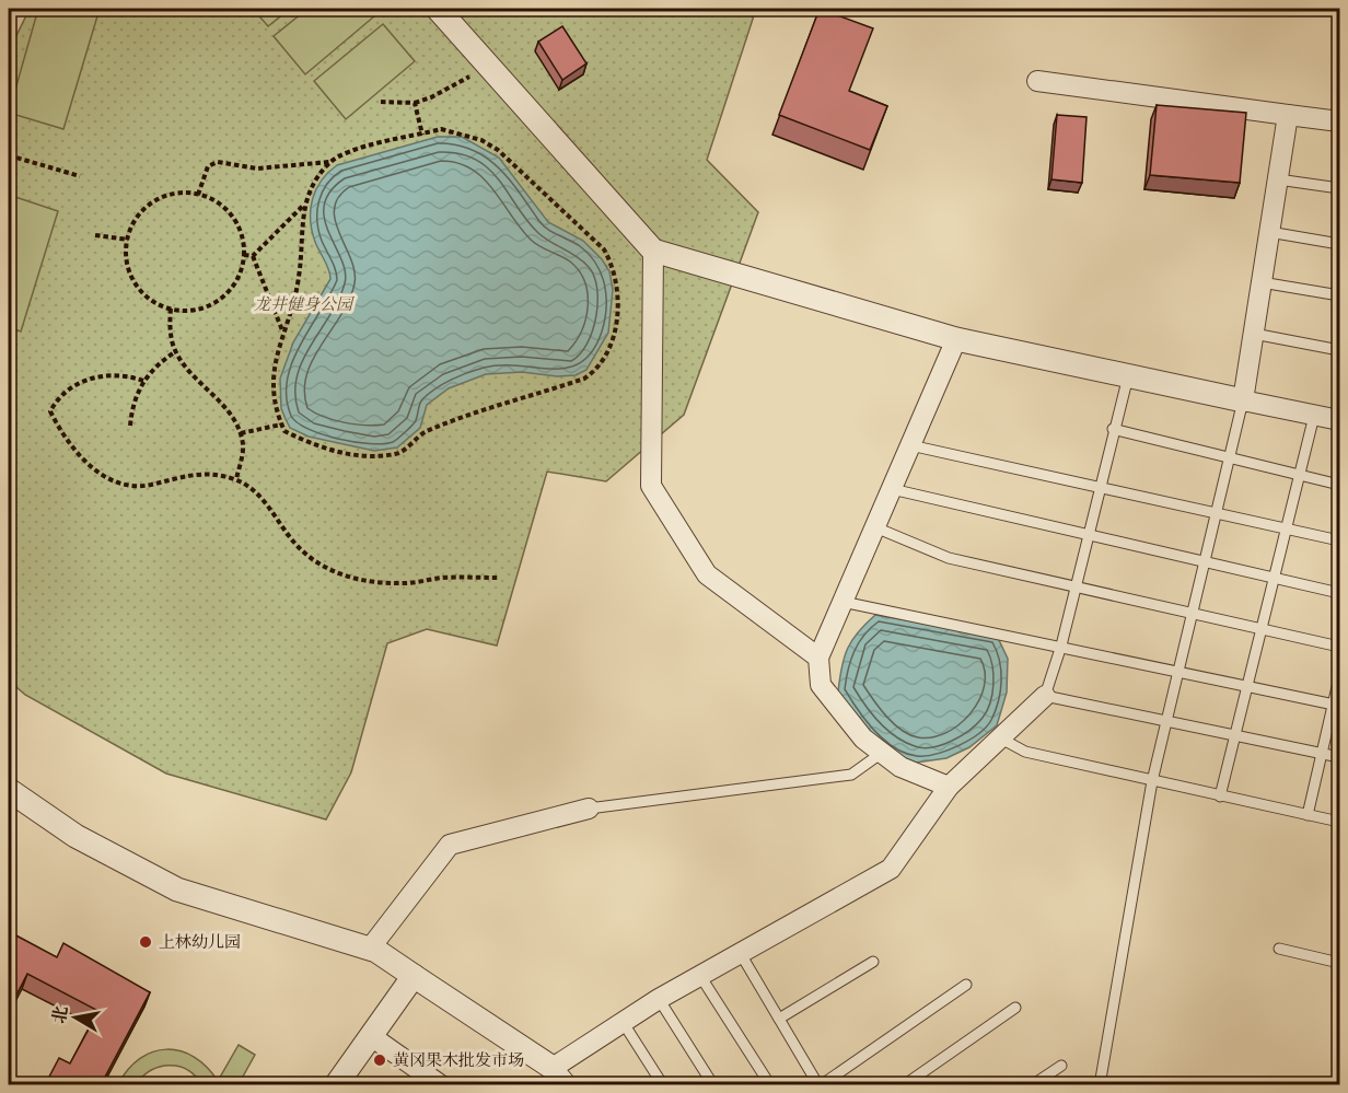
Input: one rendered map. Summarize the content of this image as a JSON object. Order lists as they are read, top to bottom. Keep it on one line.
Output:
{"parks":["龙井健身公园"],"places":["上林幼儿园","黄冈果木批发市场"],"north":"left"}
